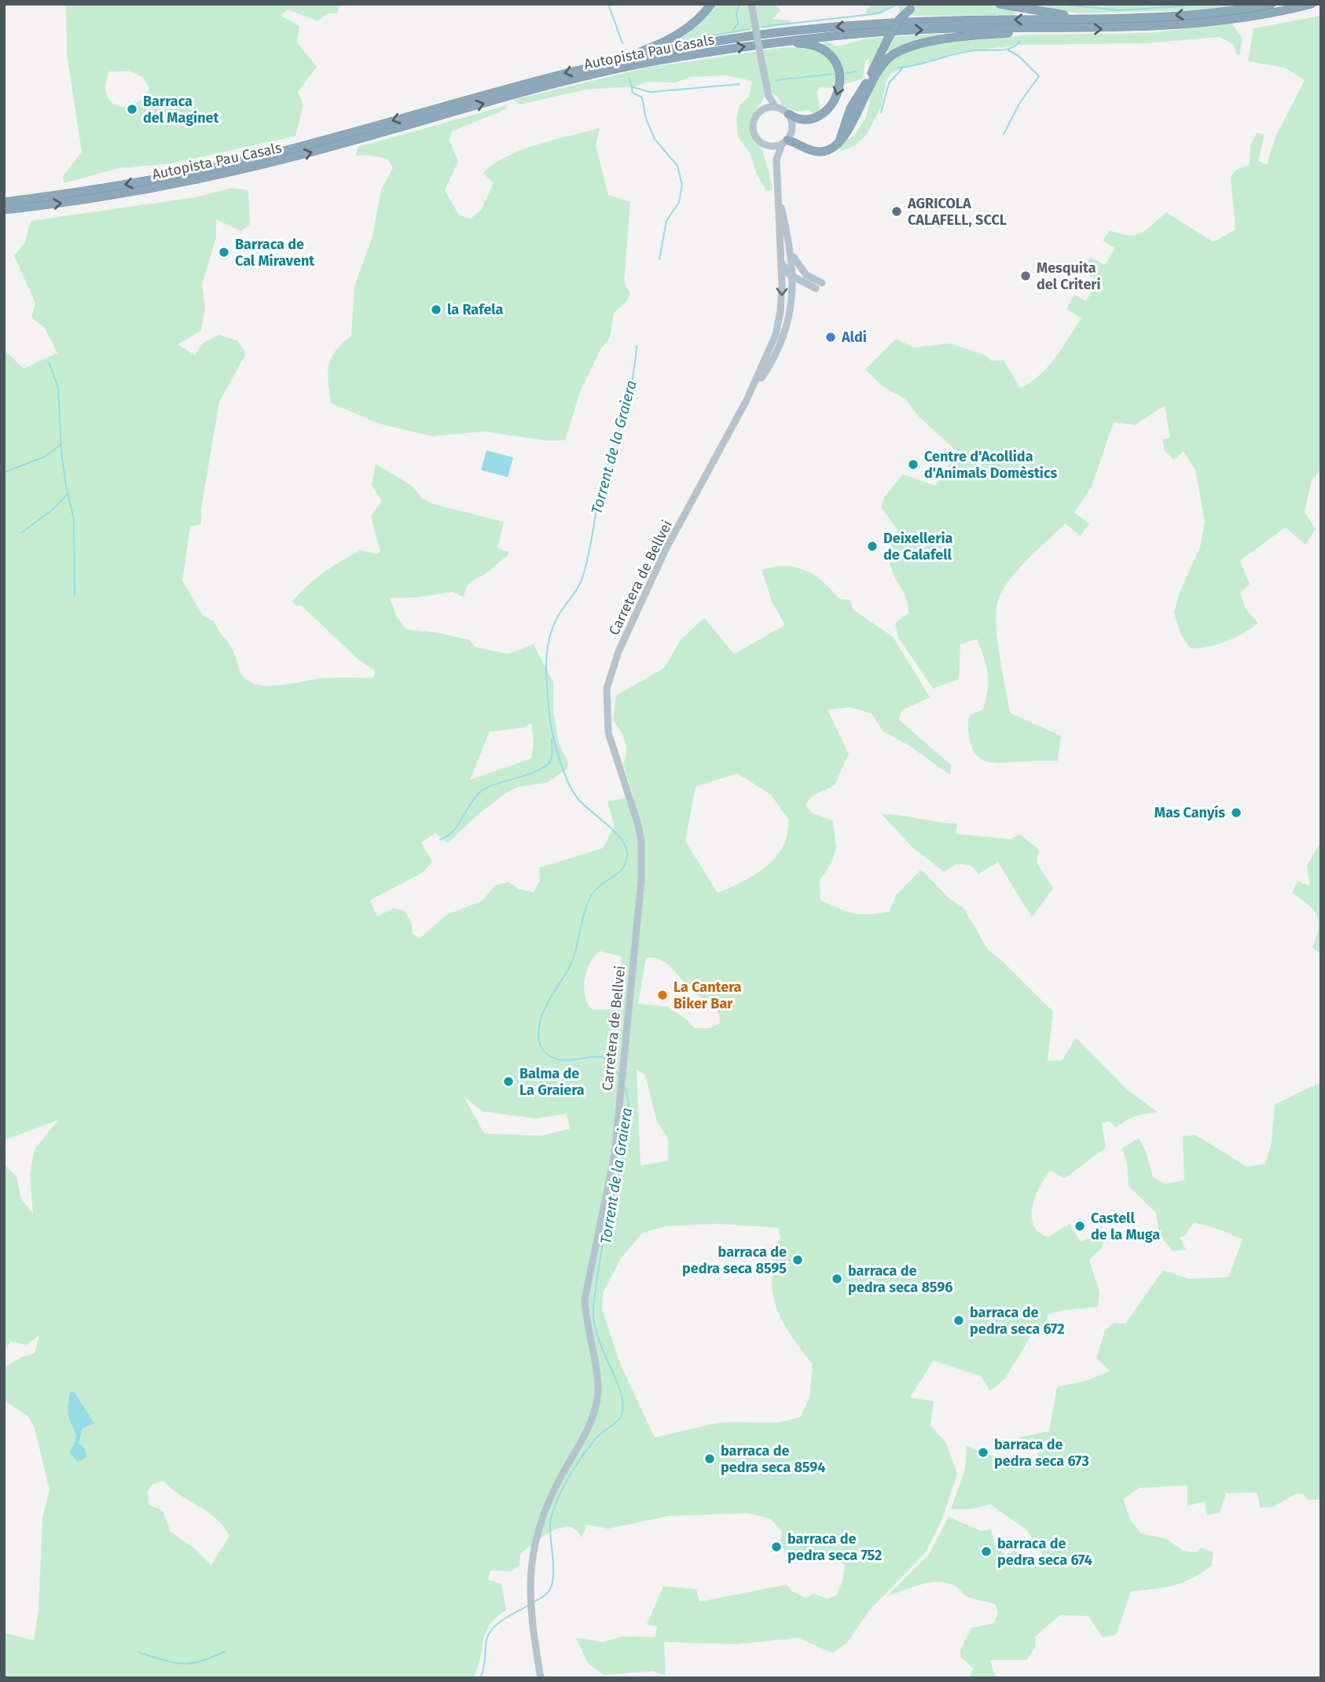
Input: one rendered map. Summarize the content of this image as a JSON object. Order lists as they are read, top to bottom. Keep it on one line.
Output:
{"streets":{"highway":["Autopista Pau Casals"],"main road":["Carretera de Bellvei"]},"water":["Torrent de la Graiera"],"places":["Barraca del Maginet","AGRICOLA CALAFELL, SCCL","Barraca de Cal Miravent","Mesquita del Criteri","la Rafela","Aldi","Centre d'Acollida d'Animals Domèstics","Deixelleria de Calafell","Mas Canyís","La Cantera Biker Bar","Balma de La Graiera","Castell de la Muga","barraca de pedra seca 8595","barraca de pedra seca 8596","barraca de pedra seca 672","barraca de pedra seca 673","barraca de pedra seca 8594","barraca de pedra seca 752","barraca de pedra seca 674"]}
